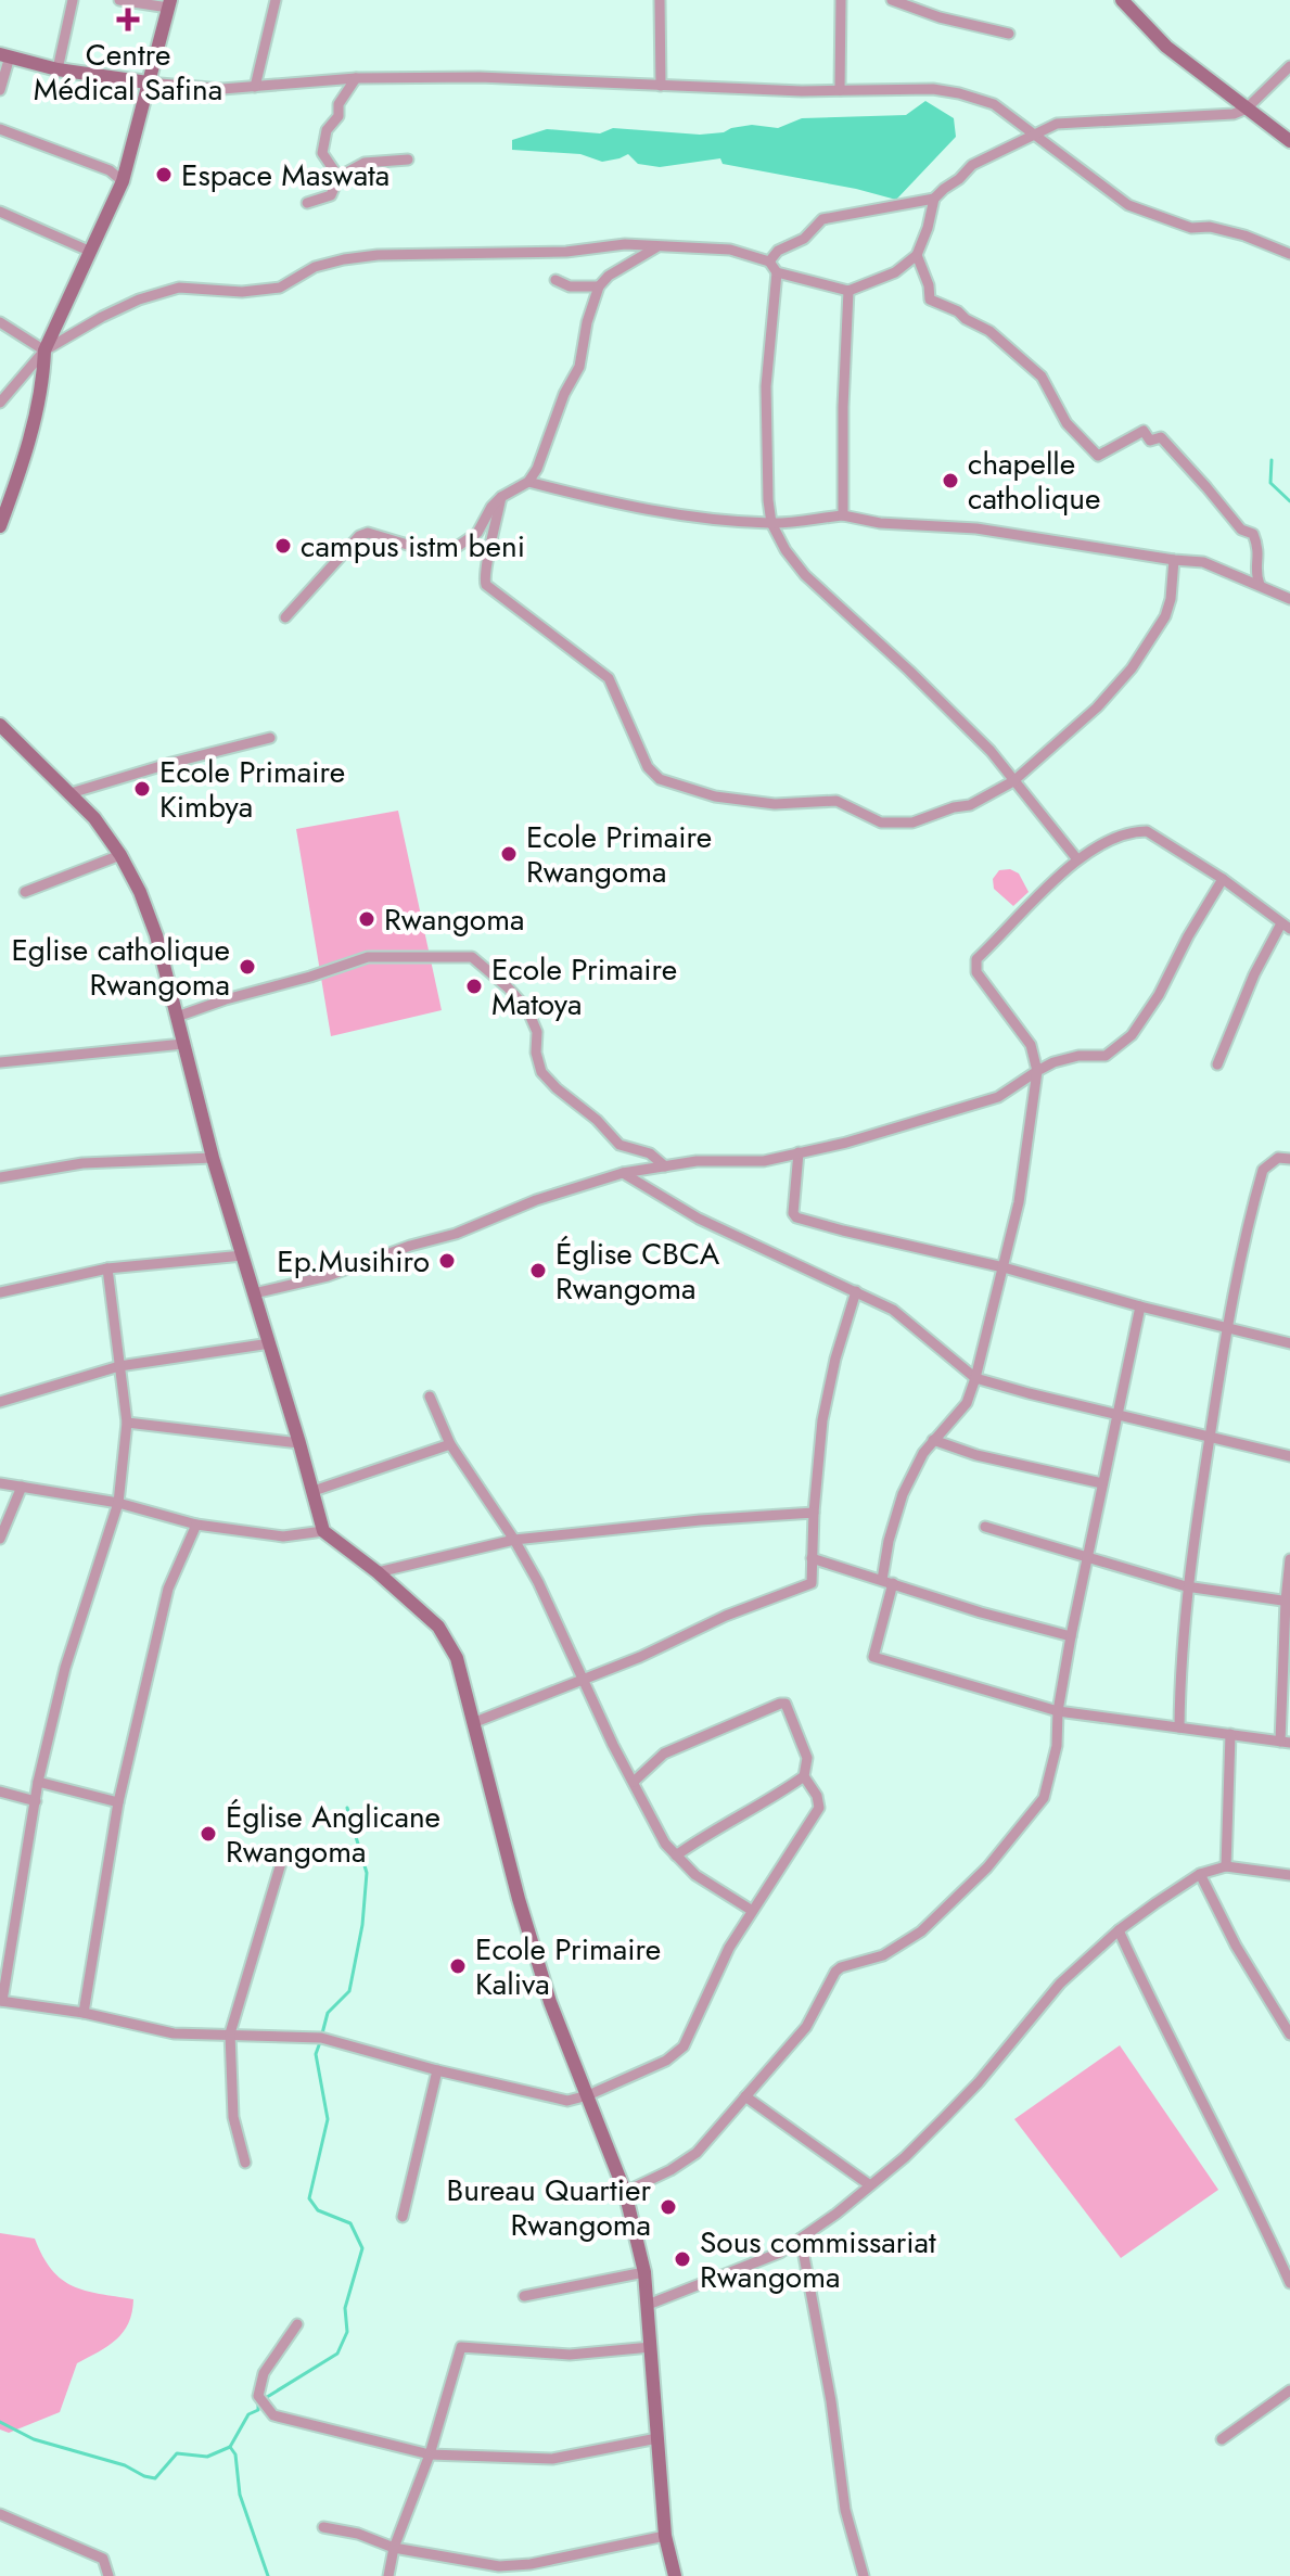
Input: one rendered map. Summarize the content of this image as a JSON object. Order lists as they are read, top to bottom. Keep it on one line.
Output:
{"places":{"health":["Centre Médical Safina"],"other":["Espace Maswata","chapelle catholique","campus istm beni","Ecole Primaire Kimbya","Ecole Primaire Rwangoma","Rwangoma","Eglise catholique Rwangoma","Ecole Primaire Matoya","Ep.Musihiro","Église CBCA Rwangoma","Église Anglicane Rwangoma","Ecole Primaire Kaliva","Bureau Quartier Rwangoma","Sous commissariat Rwangoma"]}}
